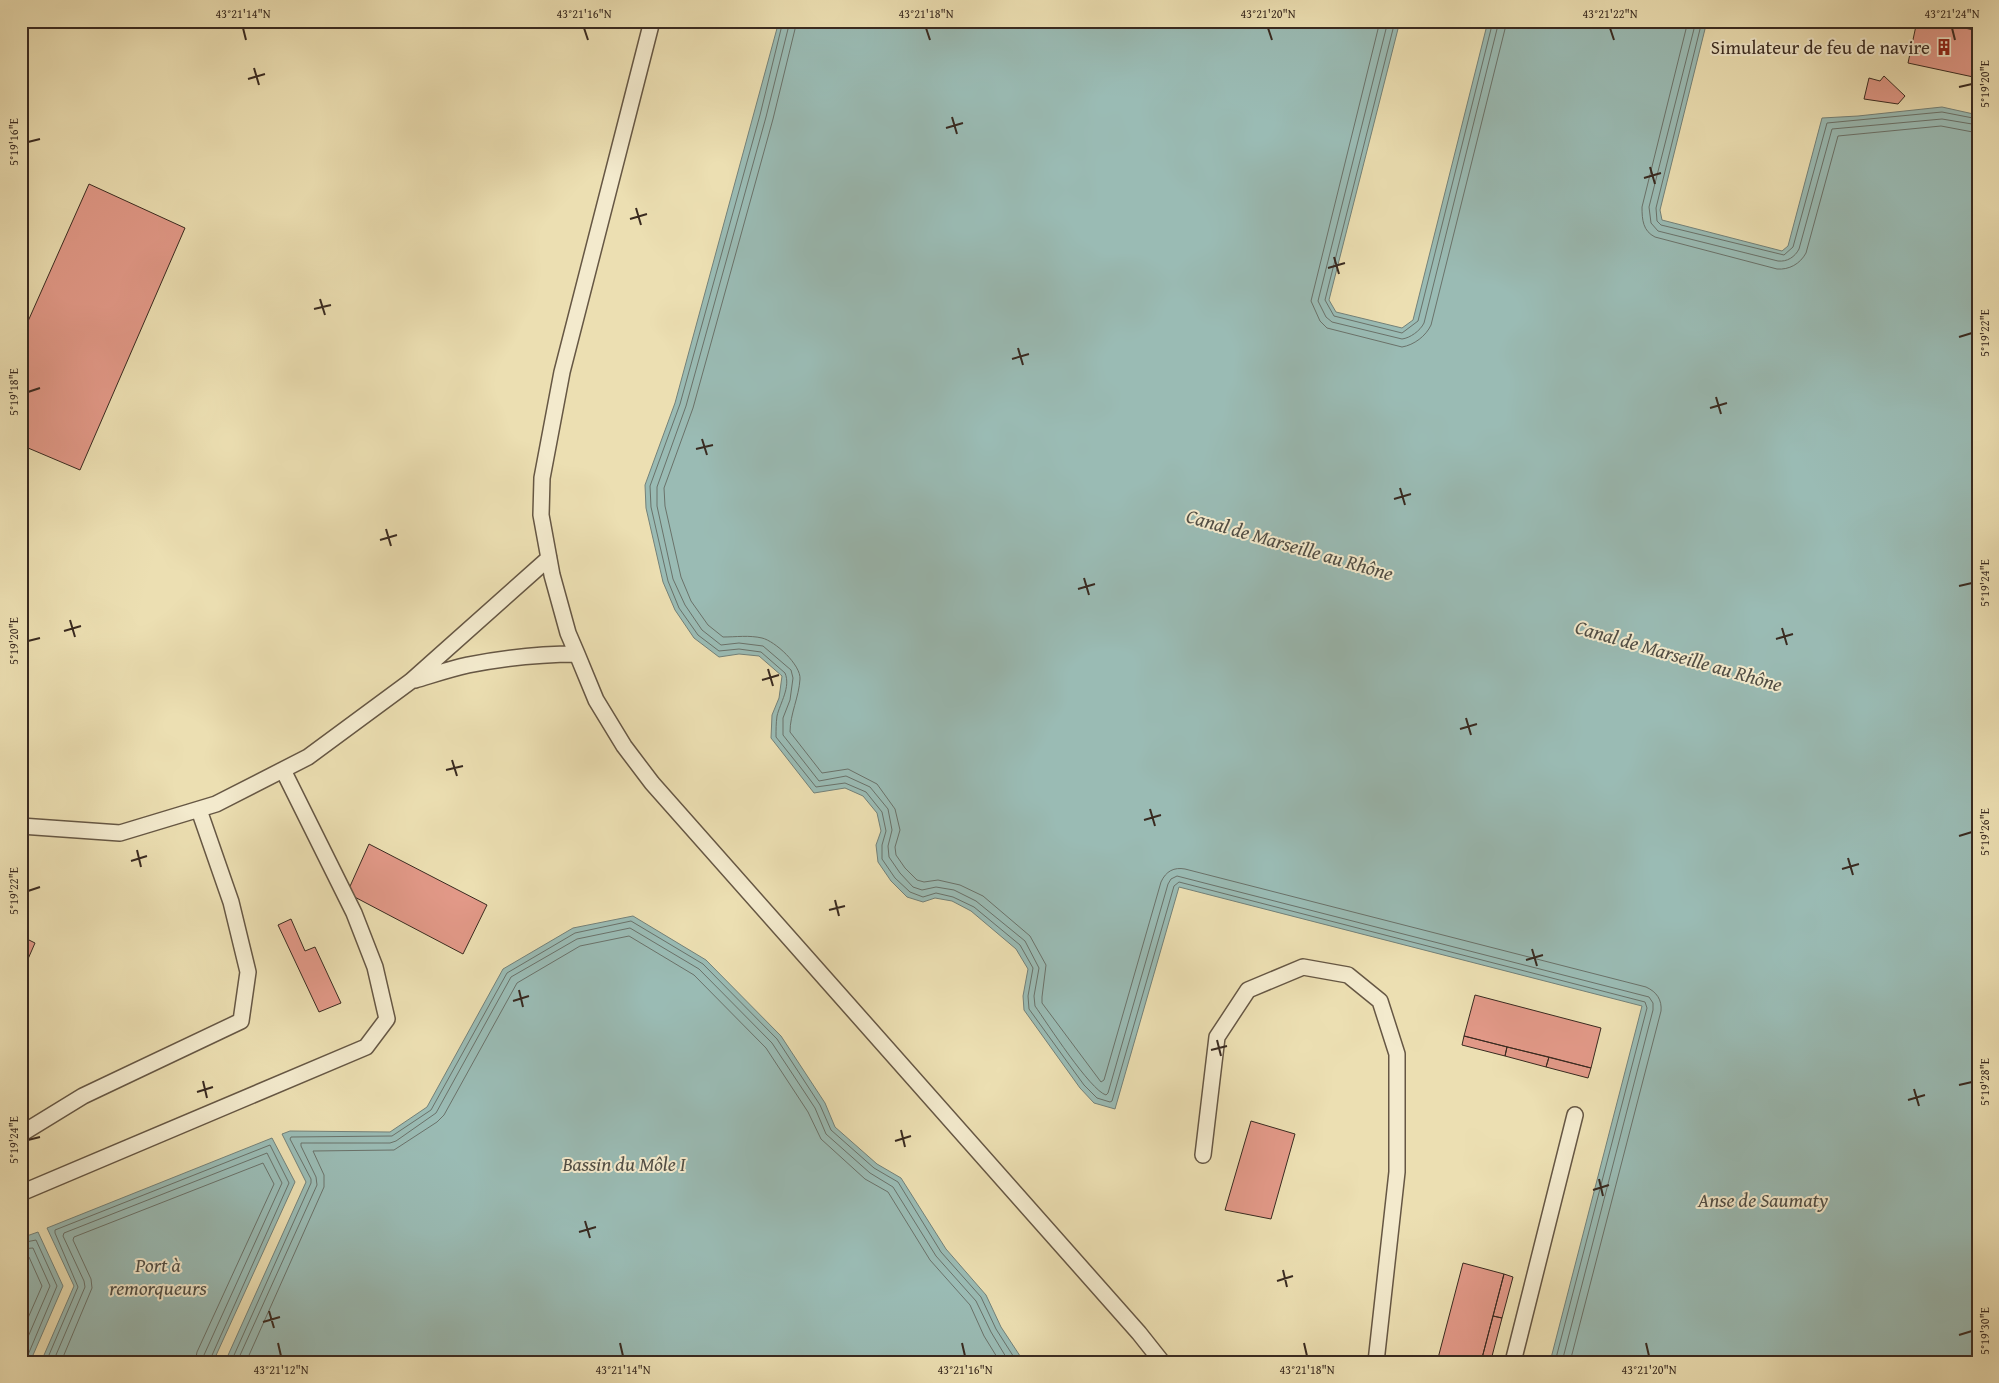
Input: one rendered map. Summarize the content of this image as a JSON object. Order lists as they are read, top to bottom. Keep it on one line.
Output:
{"water":["Canal de Marseille au Rhône","Bassin du Môle I","Anse de Saumaty","Port à remorqueurs"],"places":{"building":["Simulateur de feu de navire"]},"coordinates":["43°21'14\"N","43°21'16\"N","43°21'18\"N","43°21'20\"N","43°21'22\"N","43°21'24\"N","5°19'20\"E","5°19'16\"E","5°19'22\"E","5°19'18\"E","5°19'24\"E","5°19'26\"E","5°19'28\"E","5°19'30\"E","43°21'12\"N"]}
